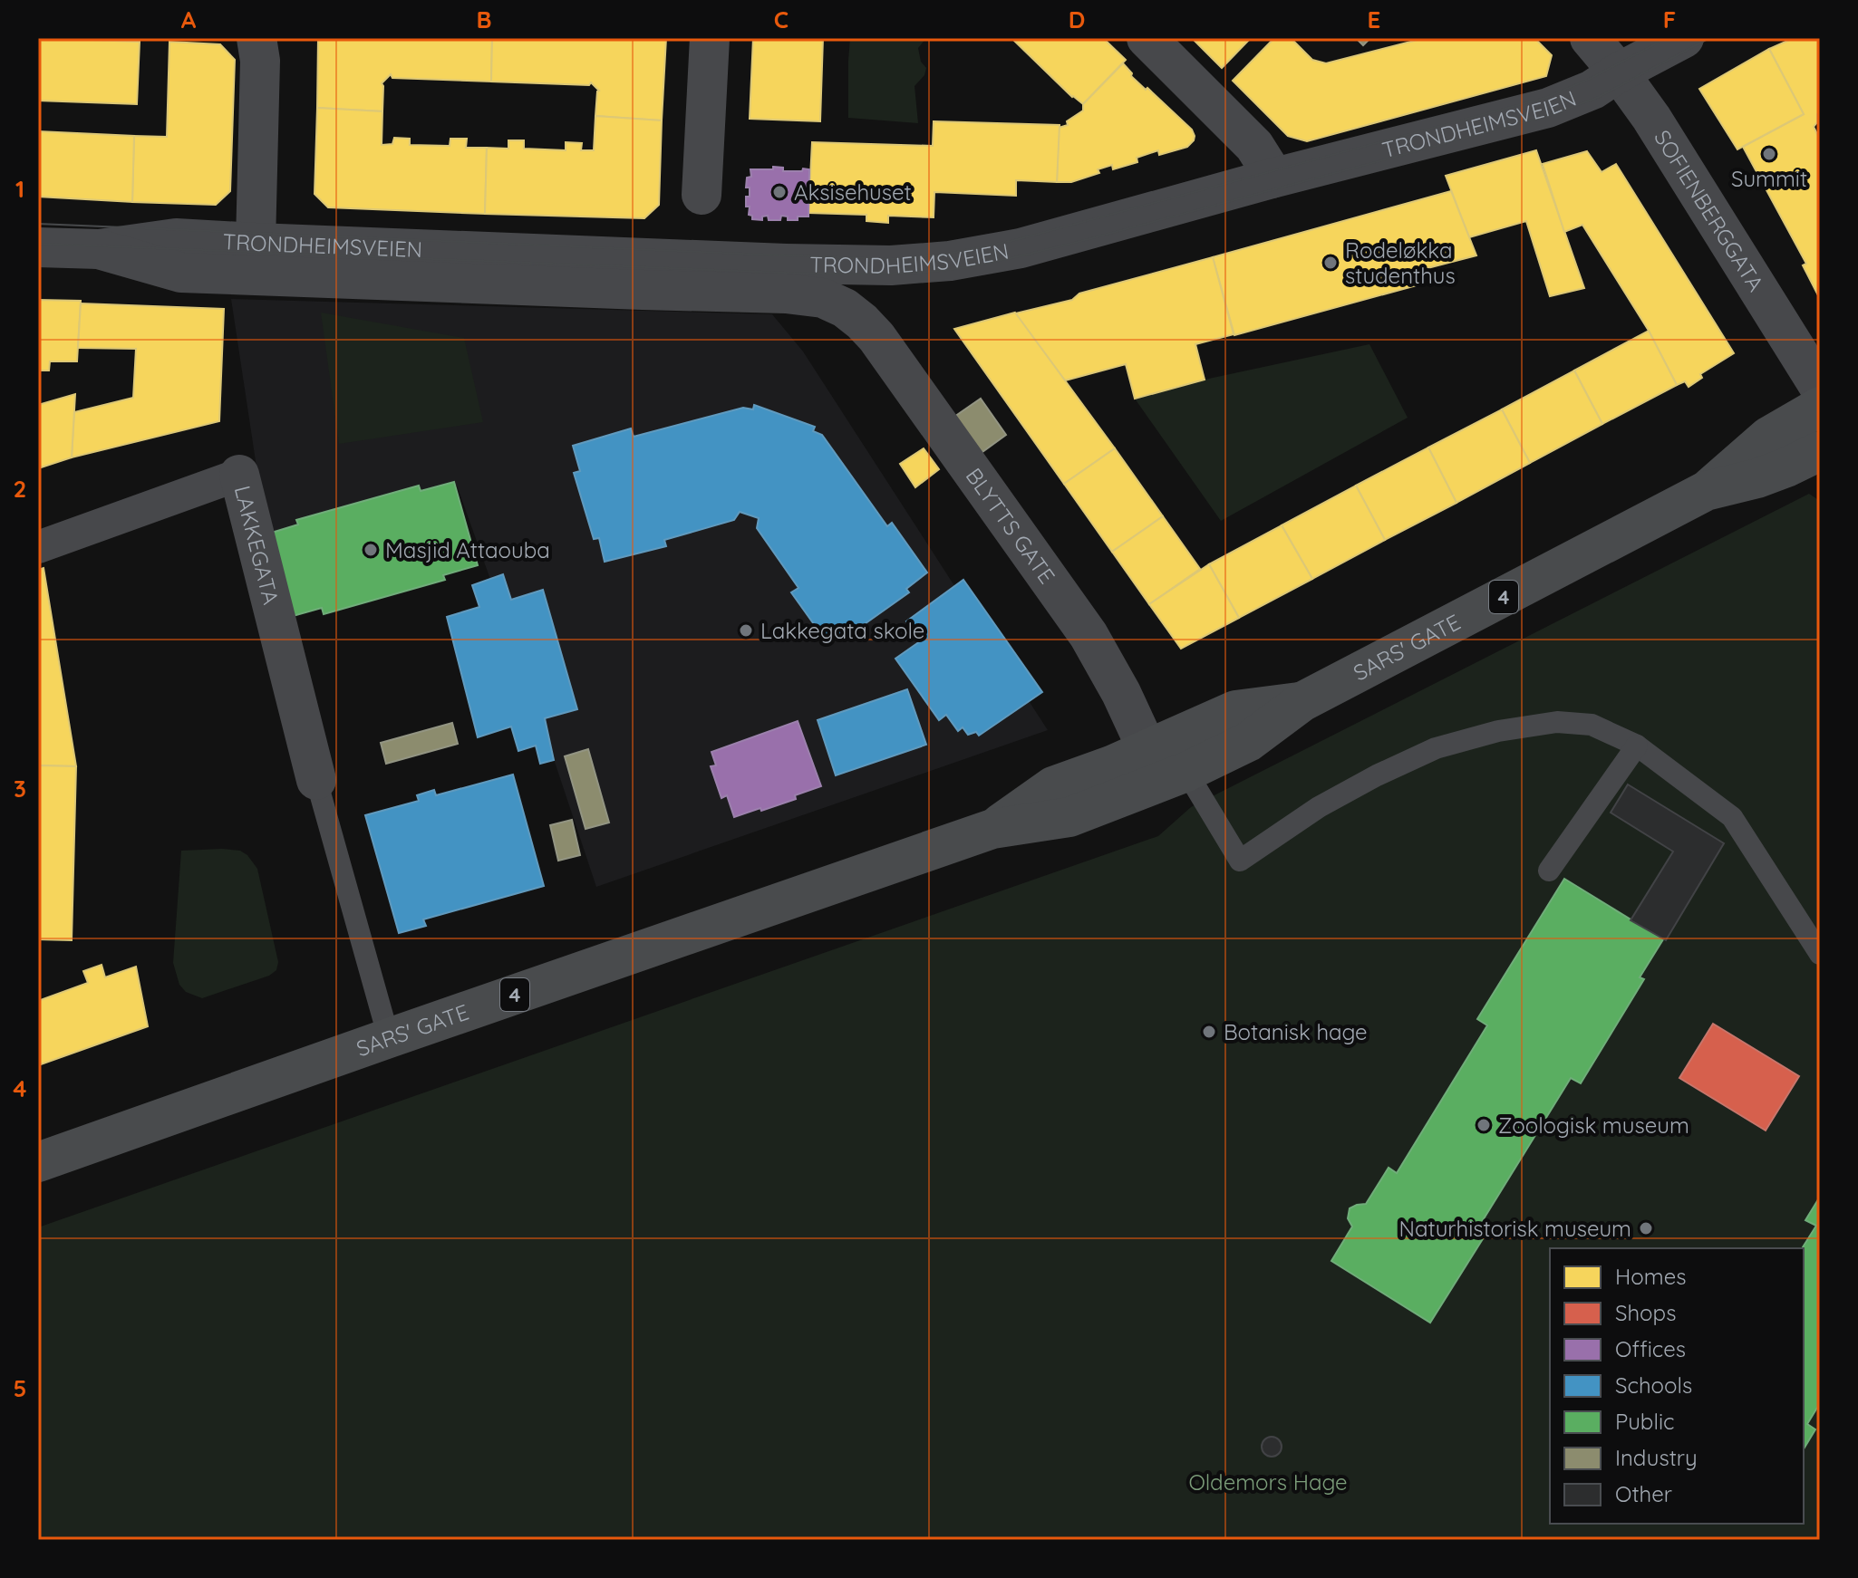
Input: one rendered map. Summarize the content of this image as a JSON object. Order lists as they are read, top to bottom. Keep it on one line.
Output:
{"streets":{"main road":["4","SARS' GATE"],"street":["TRONDHEIMSVEIEN","SOFIENBERGGATA","BLYTTS GATE","LAKKEGATA"]},"crossings":[["TRONDHEIMSVEIEN","SOFIENBERGGATA"],["TRONDHEIMSVEIEN","BLYTTS GATE"],["BLYTTS GATE","SARS' GATE"]],"parks":["Oldemors Hage"],"places":["Summit","Aksisehuset","Rodeløkka studenthus","Masjid Attaouba","Lakkegata skole","Botanisk hage","Zoologisk museum","Naturhistorisk museum"],"legend":["Homes","Shops","Offices","Schools","Public","Industry","Other"],"grid":{"columns":["A","B","C","D","E","F"],"rows":["1","2","3","4","5"]}}
